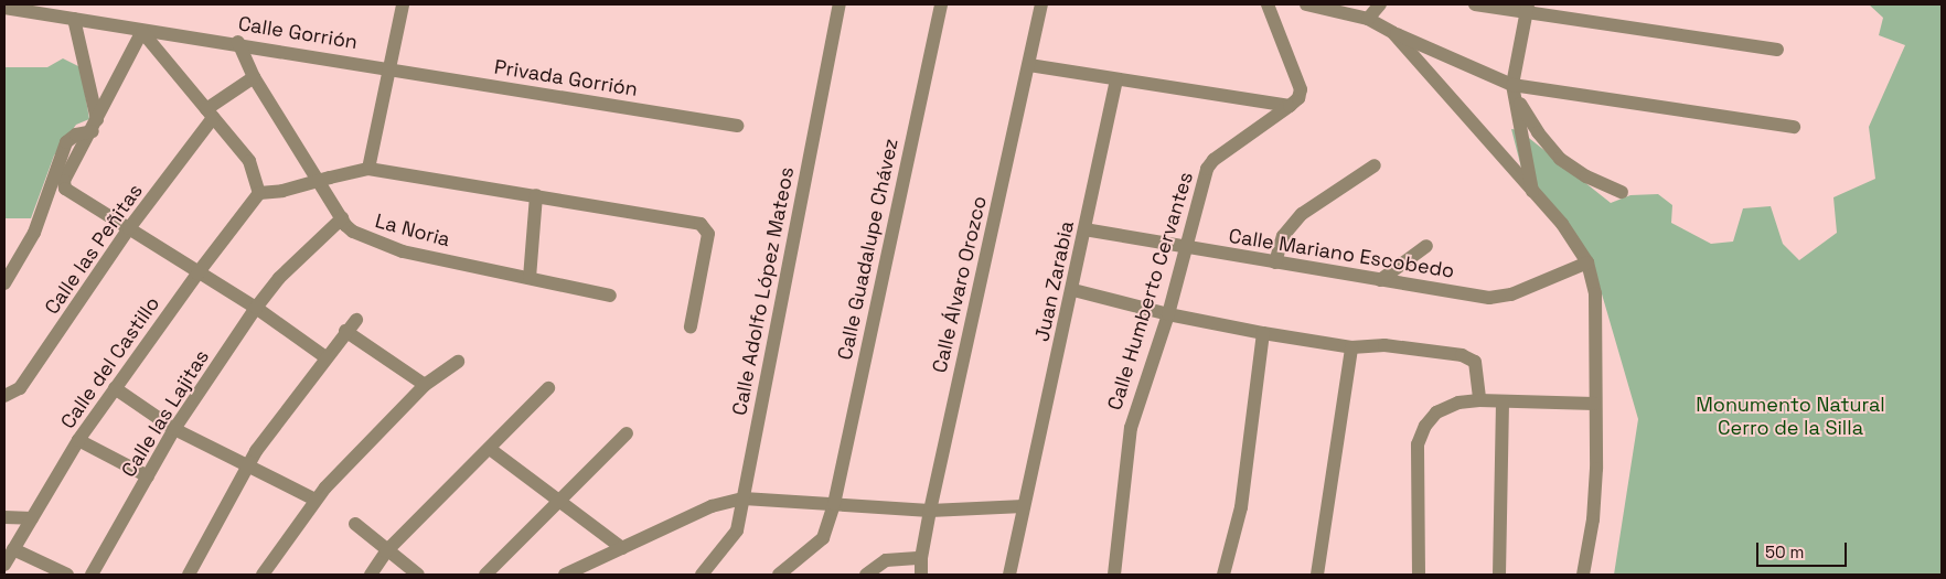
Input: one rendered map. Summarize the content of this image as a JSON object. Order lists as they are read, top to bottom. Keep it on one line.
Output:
{"streets":{"street":["Calle Gorrión","Privada Gorrión","La Noria","Calle las Peñitas","Calle Guadalupe Chávez","Calle Mariano Escobedo","Juan Zarabia","Calle Álvaro Orozco","Calle Adolfo López Mateos","Calle Humberto Cervantes","Calle del Castillo","Calle las Lajitas"]},"crossings":[["Calle Gorrión","Privada Gorrión"],["La Noria","Calle las Peñitas"],["La Noria","Calle las Lajitas"],["Calle Mariano Escobedo","Juan Zarabia"],["Calle Mariano Escobedo","Calle Humberto Cervantes"]],"parks":["Monumento Natural Cerro de la Silla"],"scale_bar":"50 m"}
